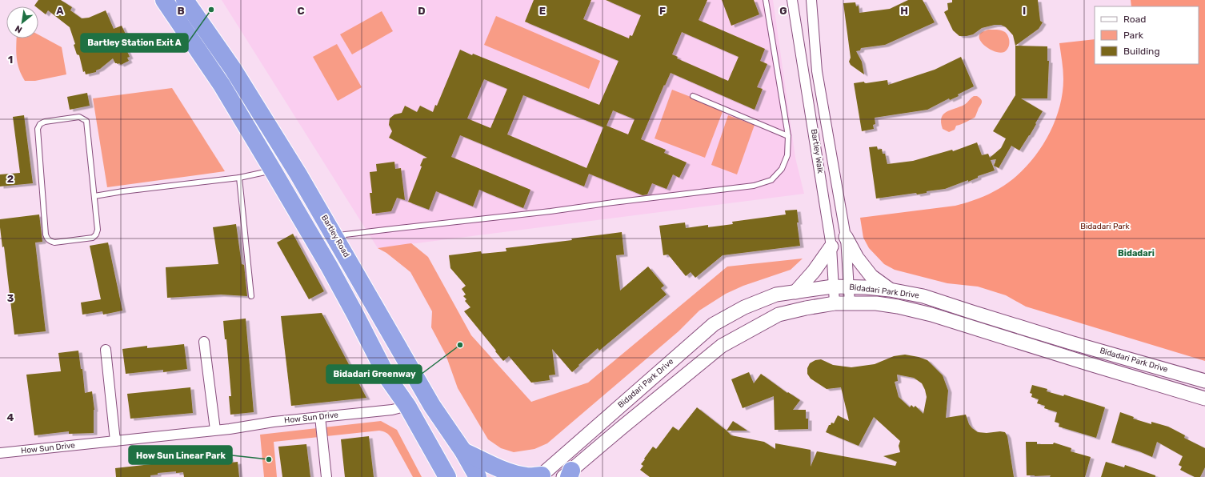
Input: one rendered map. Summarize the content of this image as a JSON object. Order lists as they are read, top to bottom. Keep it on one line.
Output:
{"streets":{"highway":["Bartley Road"],"street":["Bartley Walk","Bidadari Park Drive","How Sun Drive"]},"crossings":[["Bartley Walk","Bidadari Park Drive"]],"districts":["Bidadari"],"parks":["Bidadari Park"],"places":["Bartley Station Exit A","Bidadari Greenway","How Sun Linear Park"],"legend":["Road","Park","Building"],"north":"bottom left","grid":{"columns":["A","B","C","D","E","F","G","H","I"],"rows":["1","2","3","4"]}}
